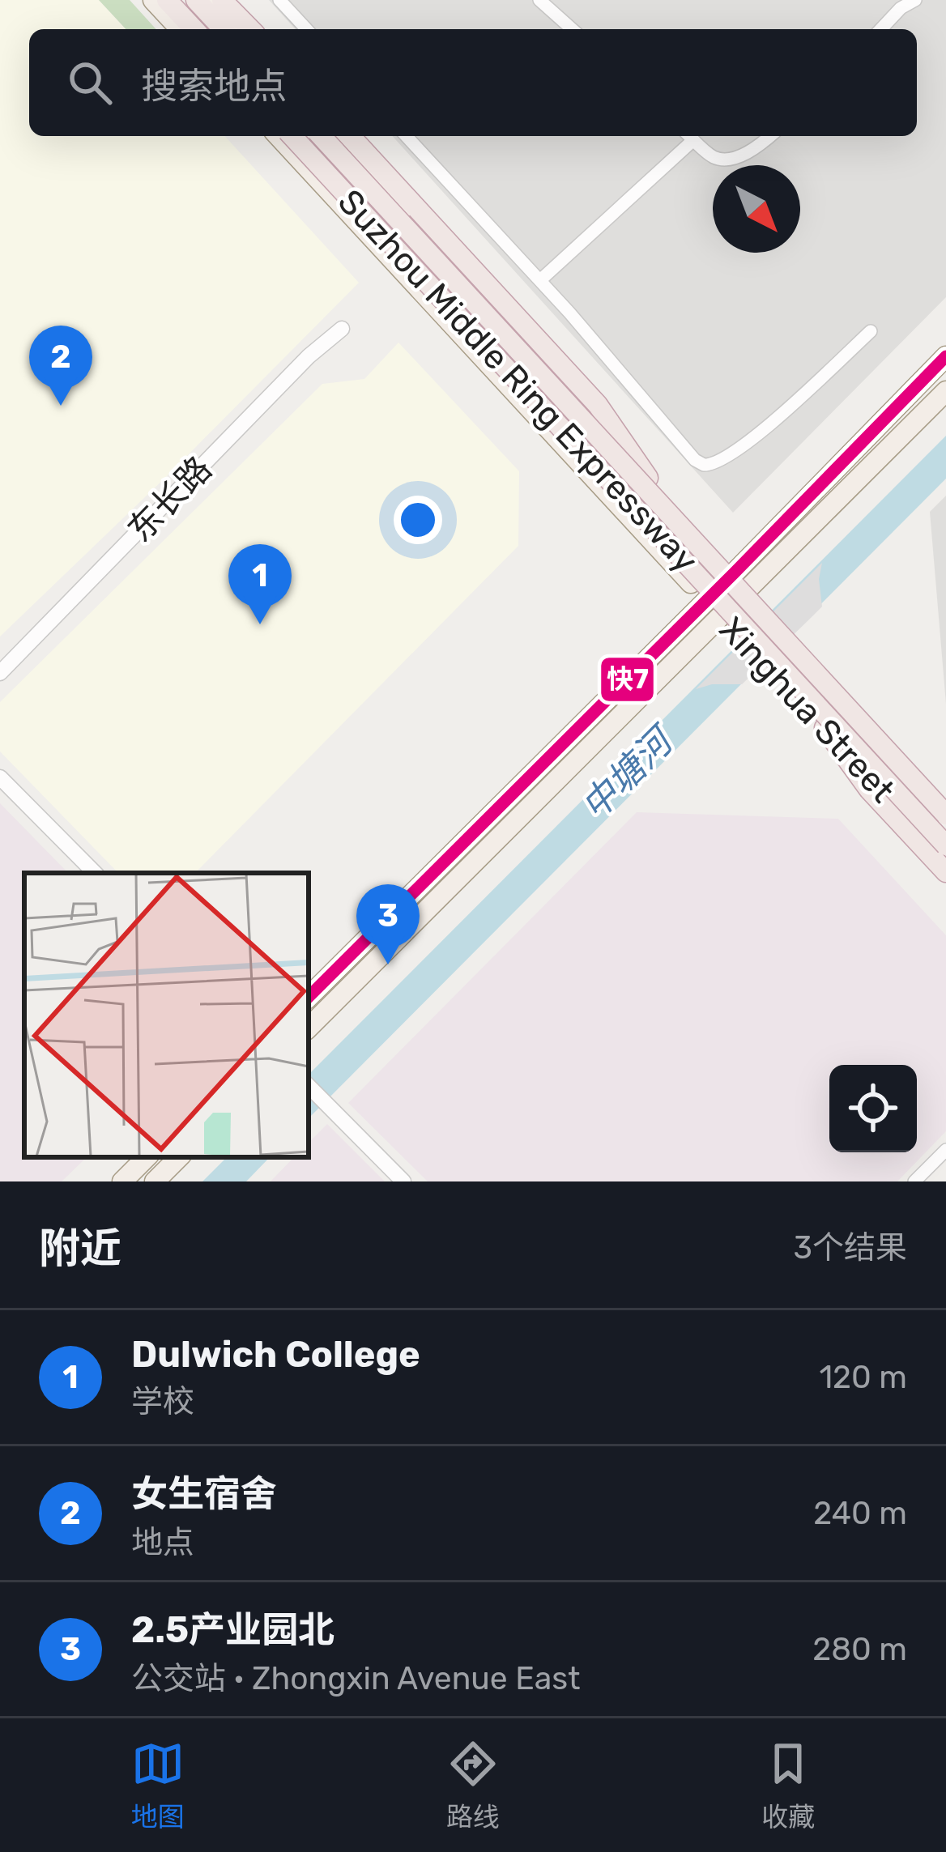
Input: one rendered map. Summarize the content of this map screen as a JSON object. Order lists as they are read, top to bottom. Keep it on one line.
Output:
{"streets":{"highway":["Suzhou Middle Ring Expressway"],"main road":["Xinghua Street"],"street":["东长路"]},"water":["中塘河"],"lines":["transit line 快7"],"north":"bottom right","page":{"search":"搜索地点","pins":["2","1","3"],"heading":["附近","3个结果"],"list":[{"mark":"1","name":"Dulwich College","note":"学校","value":"120 m"},{"mark":"2","name":"女生宿舍","note":"地点","value":"240 m"},{"mark":"3","name":"2.5产业园北","note":"公交站 · Zhongxin Avenue East","value":"280 m"}],"nav":["地图","路线","收藏"]}}
